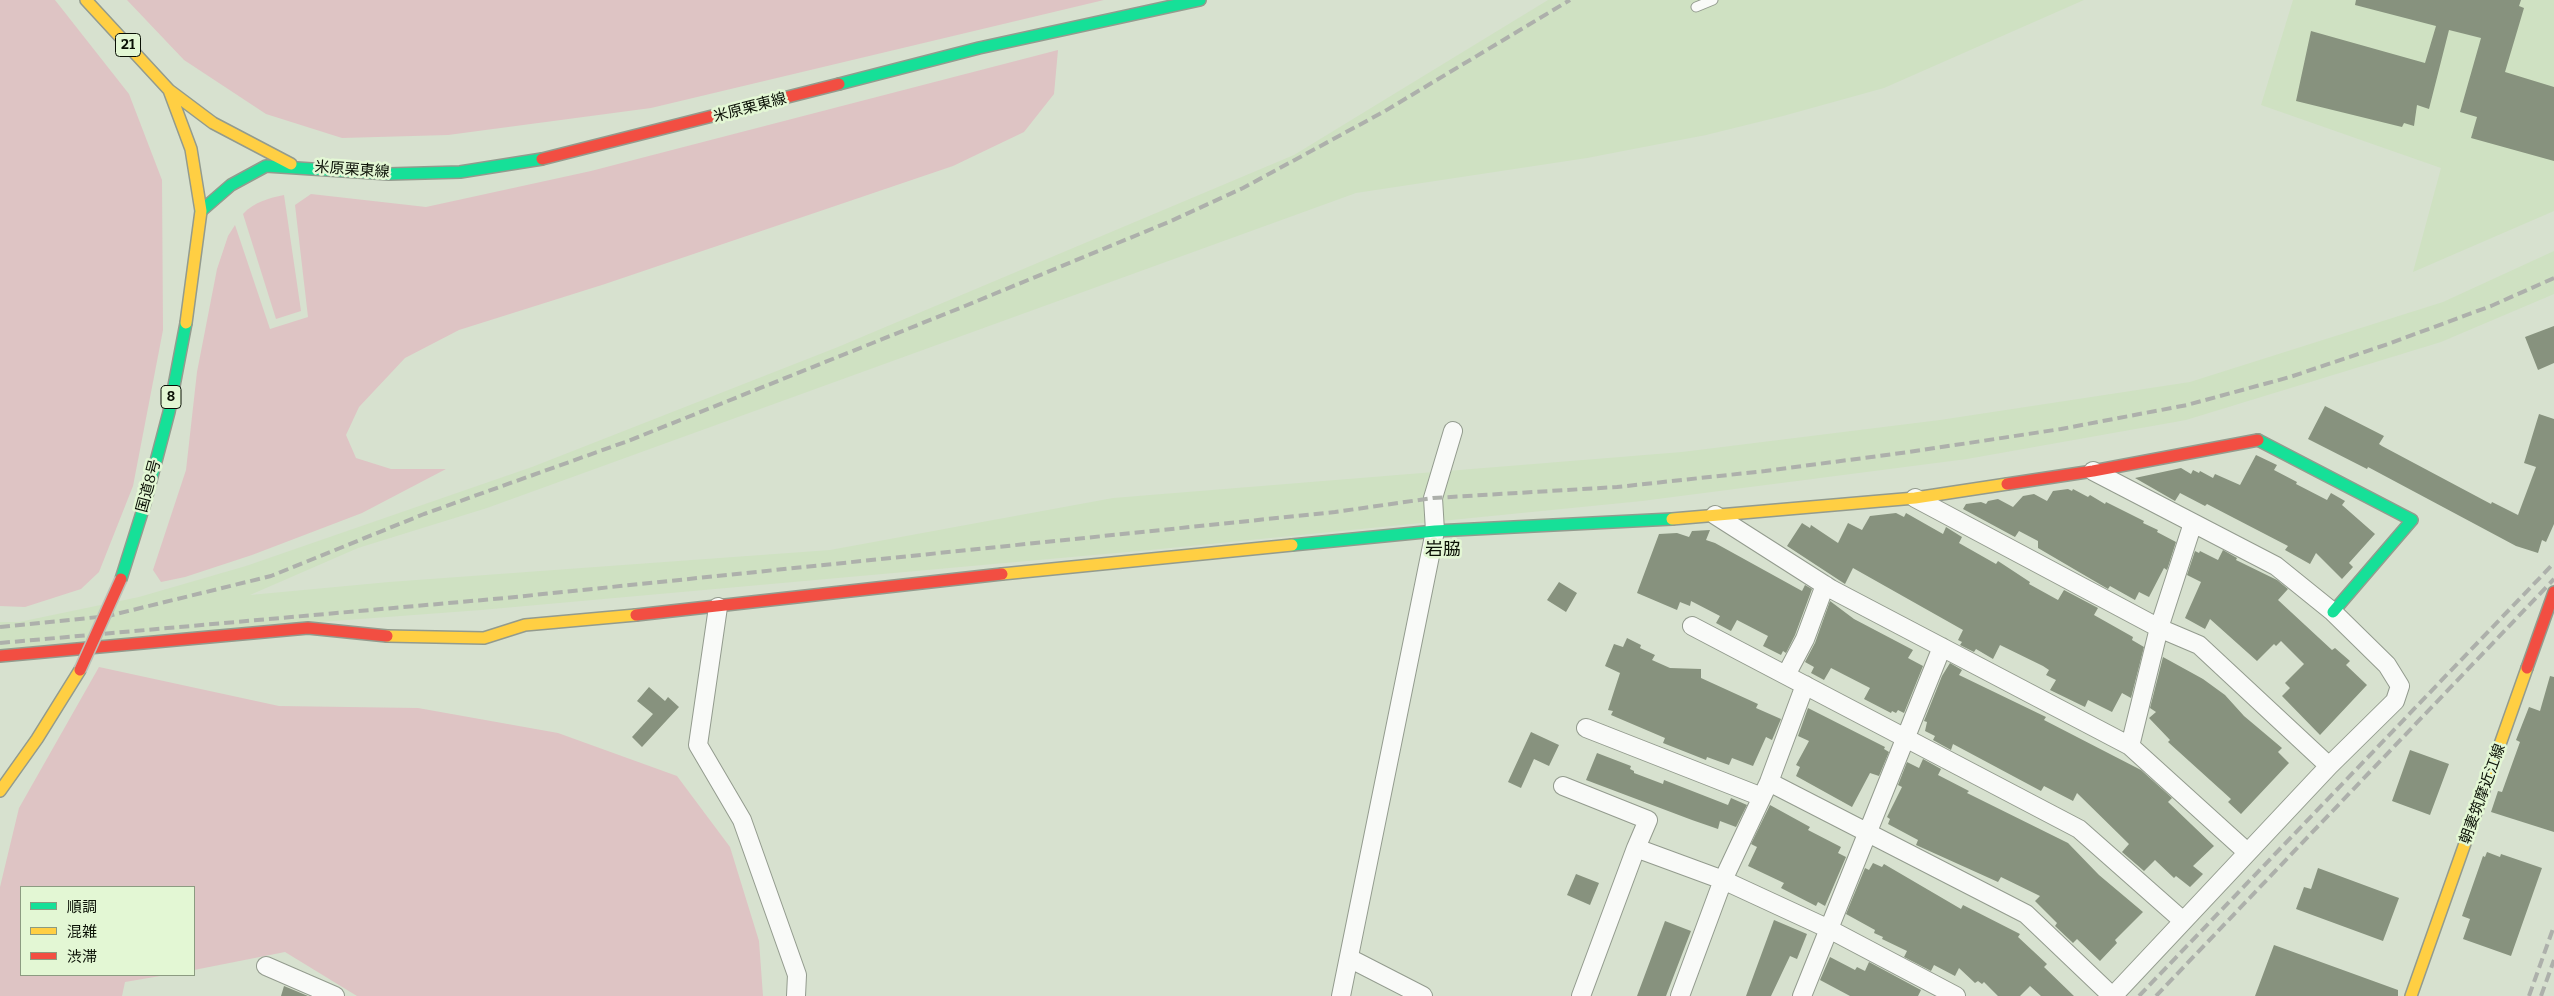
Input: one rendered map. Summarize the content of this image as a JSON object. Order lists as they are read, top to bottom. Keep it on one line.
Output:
{"streets":{"main road":["21","米原栗東線","8","国道8号","朝妻筑摩近江線"]},"crossings":[["21","米原栗東線"],["21","国道8号"],["米原栗東線","国道8号"]],"districts":["岩脇"],"legend":["順調","混雑","渋滞"]}
